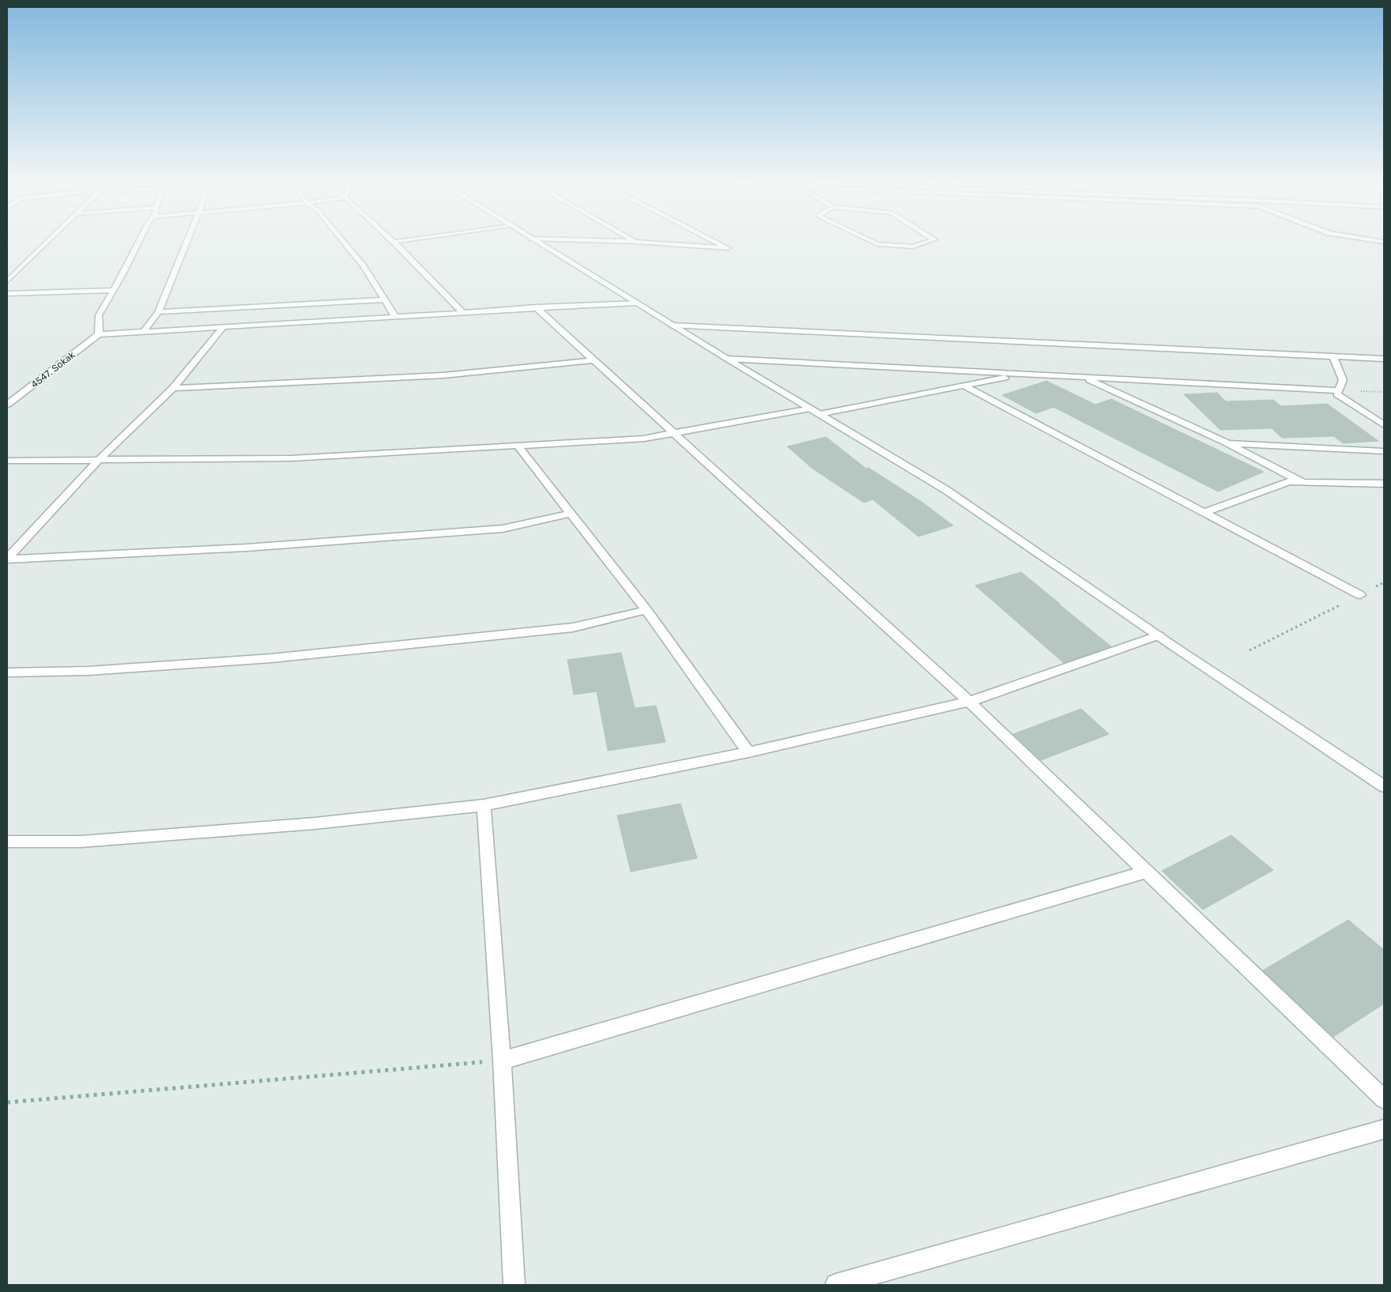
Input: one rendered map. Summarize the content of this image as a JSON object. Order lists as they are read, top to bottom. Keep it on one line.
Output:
{"streets":{"street":["4547. Sokak"]}}
